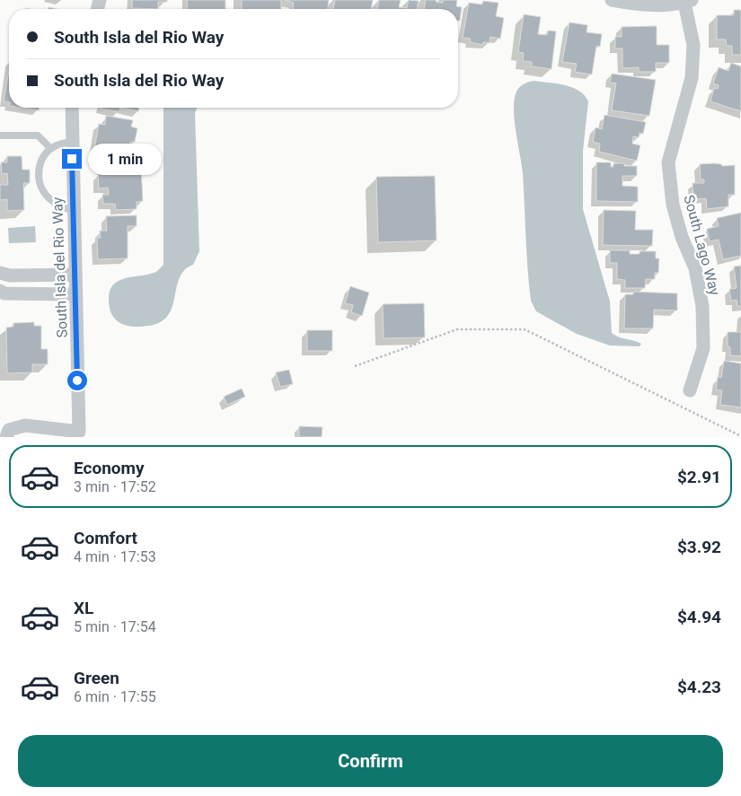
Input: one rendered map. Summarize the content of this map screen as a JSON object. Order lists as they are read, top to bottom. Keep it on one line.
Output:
{"streets":{"street":["South Lago Way","South Isla del Rio Way"]},"page":{"banner":["South Isla del Rio Way","South Isla del Rio Way"],"bubble":"1 min","list":[{"name":"Economy","note":"3 min · 17:52","value":"$2.91"},{"name":"Comfort","note":"4 min · 17:53","value":"$3.92"},{"name":"XL","note":"5 min · 17:54","value":"$4.94"},{"name":"Green","note":"6 min · 17:55","value":"$4.23"}],"buttons":"Confirm"}}
